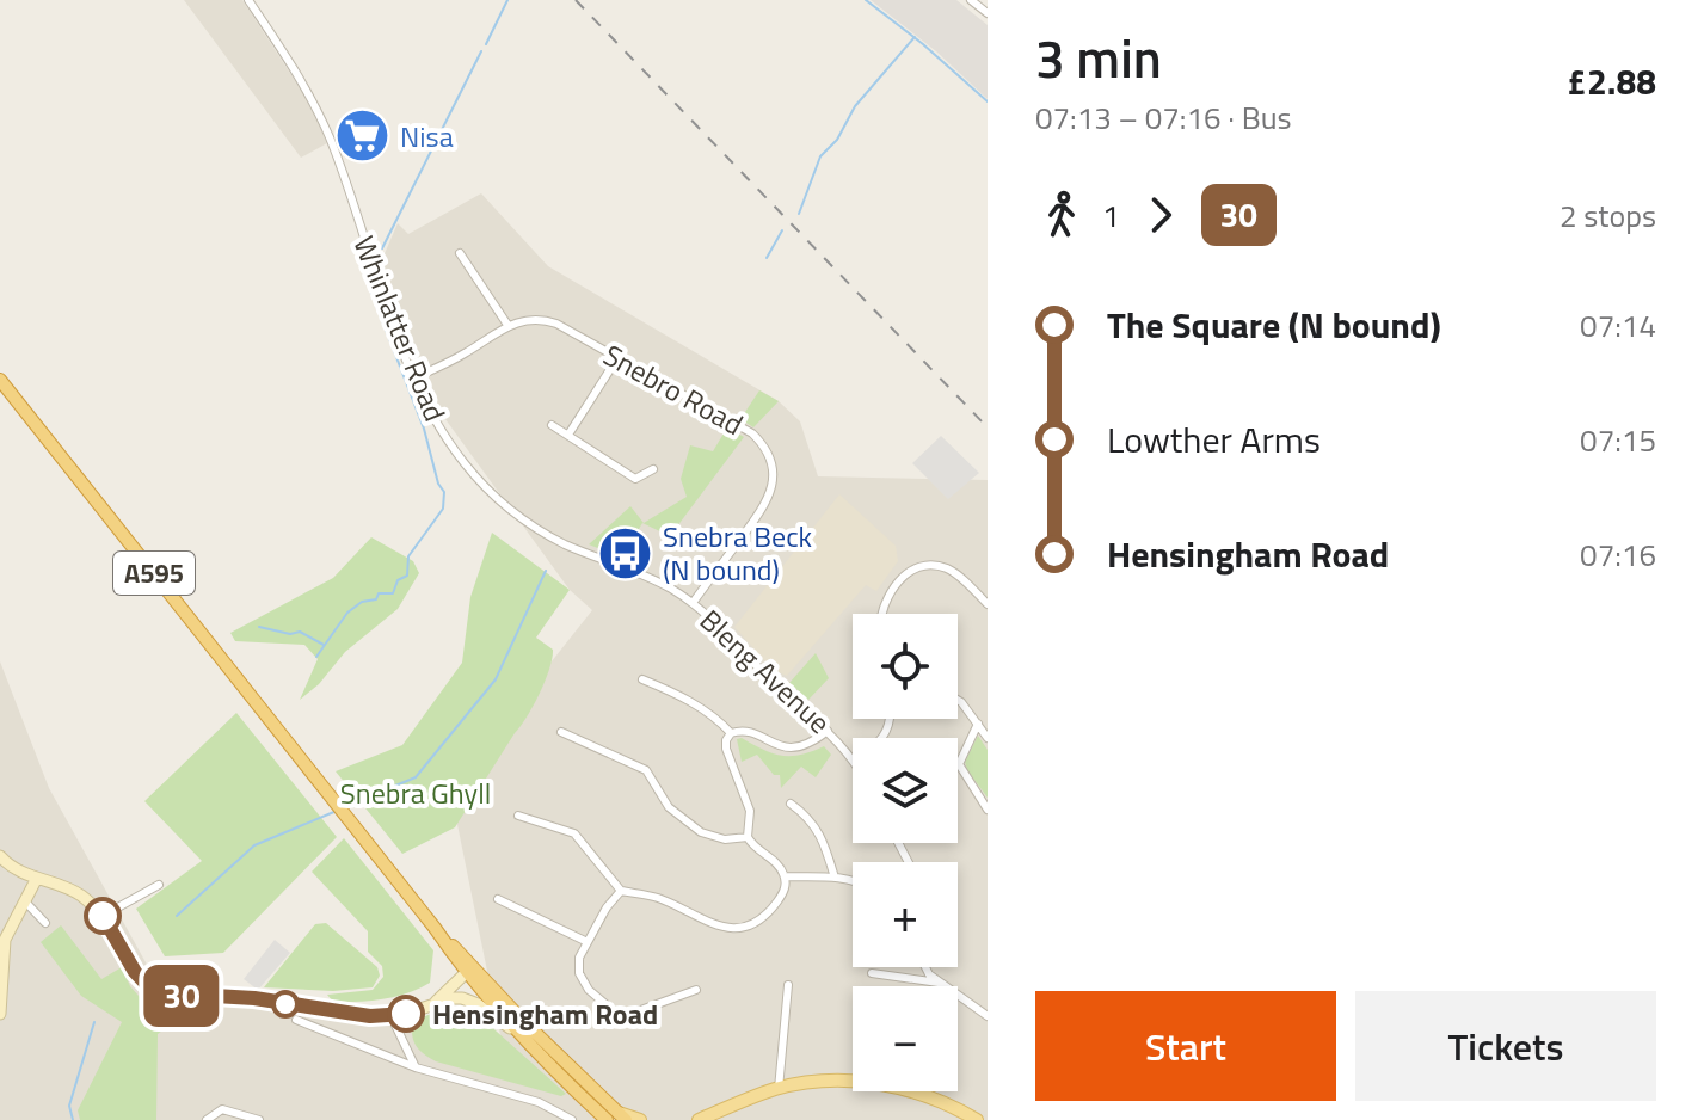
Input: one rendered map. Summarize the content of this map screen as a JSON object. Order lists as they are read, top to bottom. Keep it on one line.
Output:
{"streets":{"highway":["A595"],"street":["Whinlatter Road","Snebro Road","Bleng Avenue"]},"crossings":[["Whinlatter Road","Snebro Road"],["Whinlatter Road","Bleng Avenue"],["Snebro Road","Bleng Avenue"]],"parks":["Snebra Ghyll"],"places":{"supermarket":["Nisa"],"bus stop":["Snebra Beck (N bound)"],"other":["Hensingham Road"]},"lines":["bus line 30"],"page":{"on_map":"30","heading":["3 min","07:13 – 07:16 · Bus","£2.88"],"legs":["1","30","2 stops"],"list":[{"name":"The Square (N bound)","value":"07:14"},{"name":"Lowther Arms","value":"07:15"},{"name":"Hensingham Road","value":"07:16"}],"map_buttons":["+","−"],"buttons":["Start","Tickets"]}}
